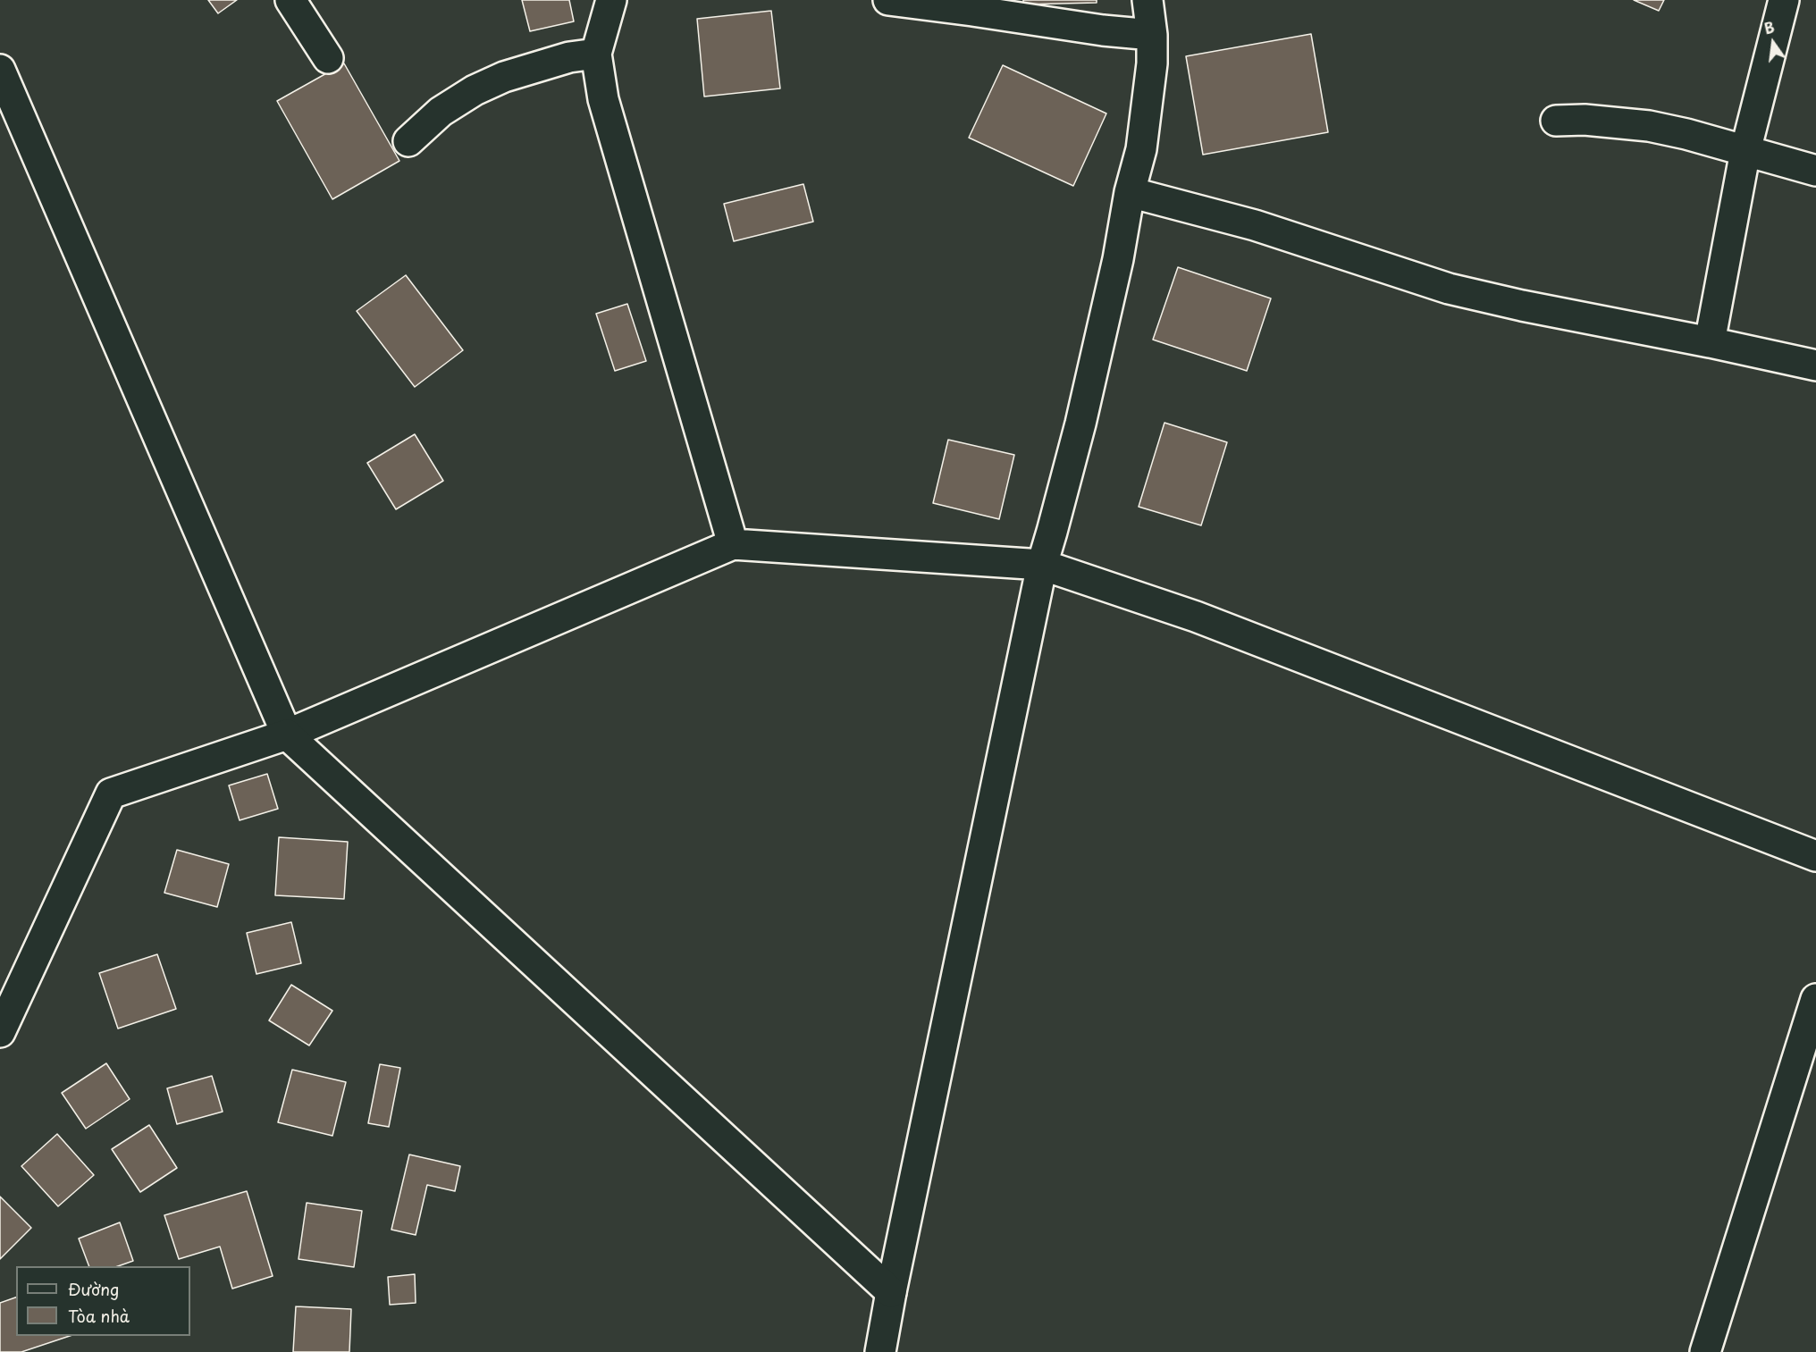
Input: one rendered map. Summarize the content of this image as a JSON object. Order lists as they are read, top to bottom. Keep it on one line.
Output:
{"legend":["Đường","Tòa nhà"],"north":"top"}
